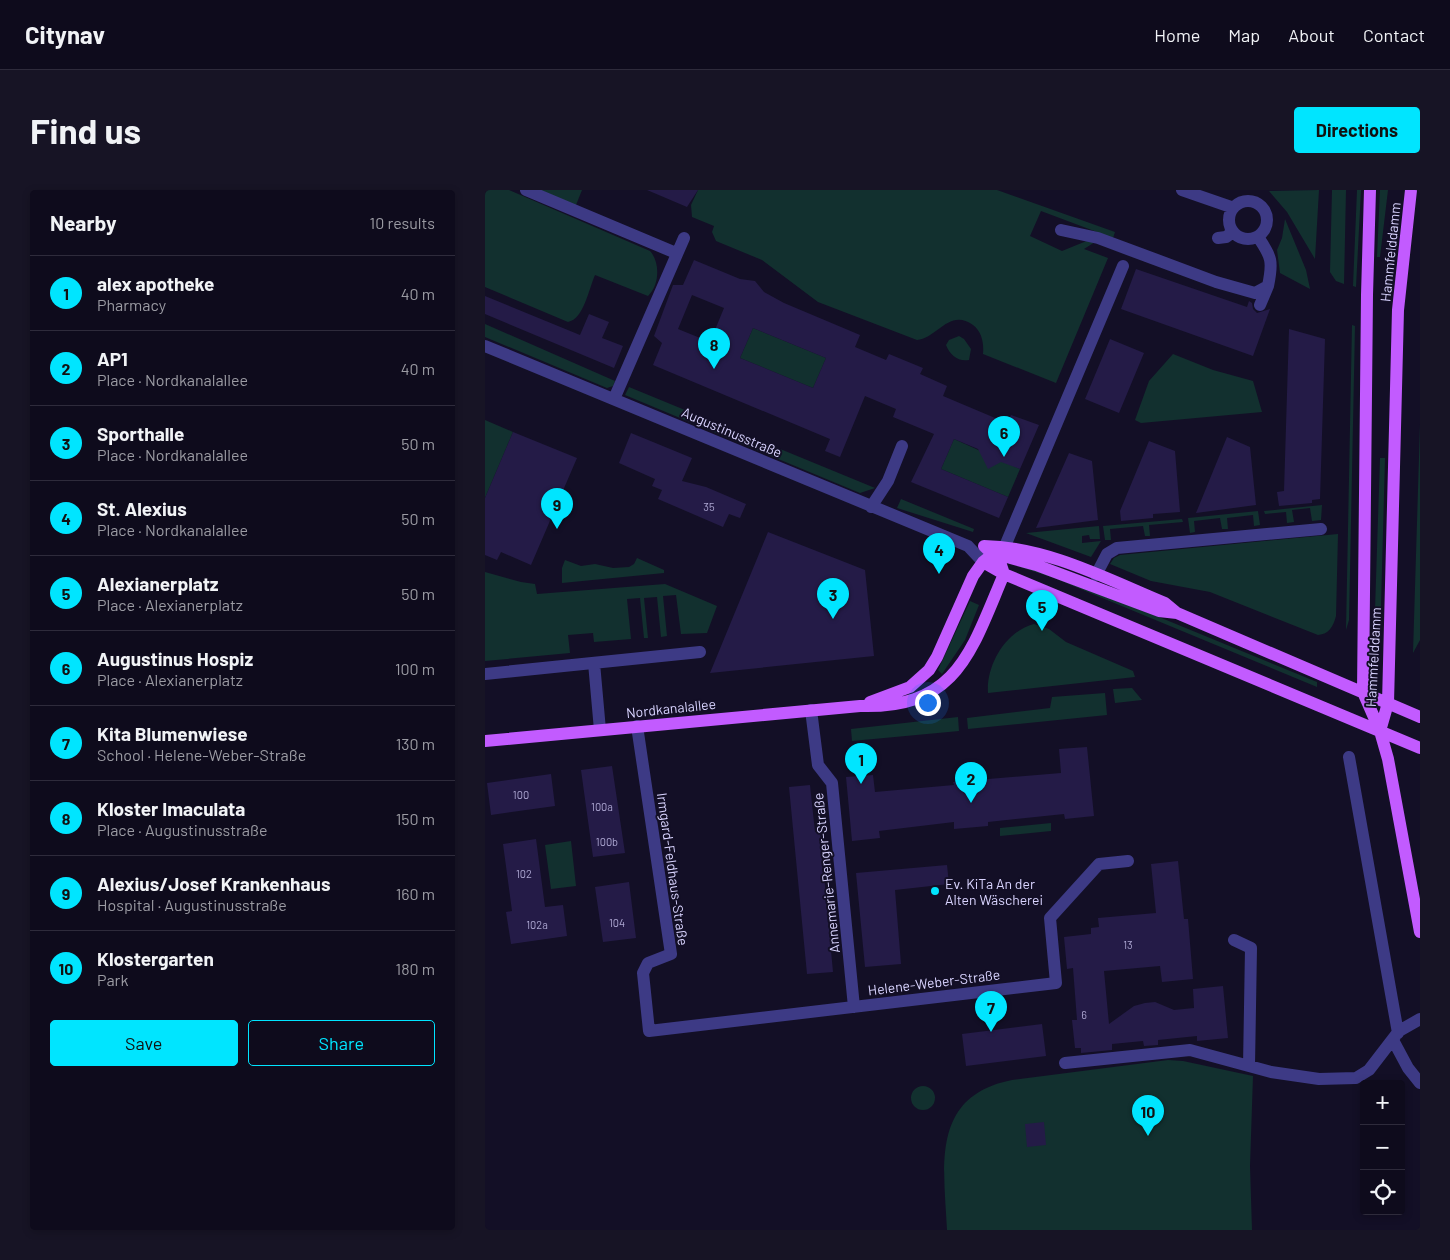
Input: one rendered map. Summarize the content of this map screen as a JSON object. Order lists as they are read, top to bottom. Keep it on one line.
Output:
{"streets":{"main road":["Hammfelddamm","Nordkanalallee"],"street":["Augustinusstraße","Irmgard-Feldhaus-Straße","Annemarie-Renger-Straße","Helene-Weber-Straße"]},"crossings":[["Augustinusstraße","Nordkanalallee"],["Nordkanalallee","Irmgard-Feldhaus-Straße"],["Nordkanalallee","Annemarie-Renger-Straße"],["Irmgard-Feldhaus-Straße","Helene-Weber-Straße"],["Annemarie-Renger-Straße","Helene-Weber-Straße"]],"places":["Ev. KiTa An der Alten Wäscherei"],"house_numbers":["35","100","100a","100b","102","104","102a","13","6"],"page":{"header":"Citynav","nav":["Home","Map","About","Contact"],"buttons":["Directions",["Save","Share"]],"title":"Find us","heading":["Nearby","10 results"],"list":[{"mark":"1","name":"alex apotheke","note":"Pharmacy","value":"40 m"},{"mark":"2","name":"AP1","note":"Place · Nordkanalallee","value":"40 m"},{"mark":"3","name":"Sporthalle","note":"Place · Nordkanalallee","value":"50 m"},{"mark":"4","name":"St. Alexius","note":"Place · Nordkanalallee","value":"50 m"},{"mark":"5","name":"Alexianerplatz","note":"Place · Alexianerplatz","value":"50 m"},{"mark":"6","name":"Augustinus Hospiz","note":"Place · Alexianerplatz","value":"100 m"},{"mark":"7","name":"Kita Blumenwiese","note":"School · Helene-Weber-Straße","value":"130 m"},{"mark":"8","name":"Kloster Imaculata","note":"Place · Augustinusstraße","value":"150 m"},{"mark":"9","name":"Alexius/Josef Krankenhaus","note":"Hospital · Augustinusstraße","value":"160 m"},{"mark":"10","name":"Klostergarten","note":"Park","value":"180 m"}],"pins":["8","6","9","4","3","5","1","2","7","10"],"map_buttons":["+","−"]}}
